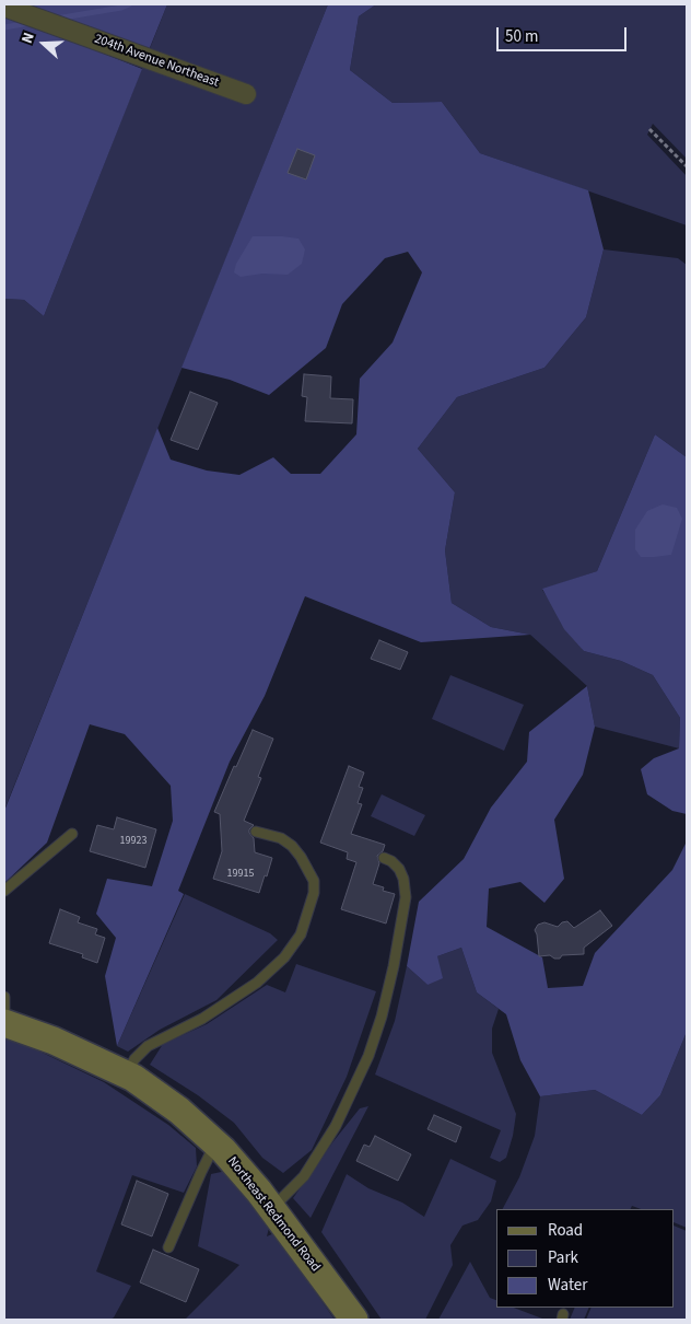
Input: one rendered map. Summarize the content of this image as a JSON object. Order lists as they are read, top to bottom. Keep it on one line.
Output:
{"streets":{"street":["204th Avenue Northeast","Northeast Redmond Road"]},"house_numbers":["19923","19915"],"legend":["Road","Park","Water"],"scale_bar":"50 m","north":"left"}
